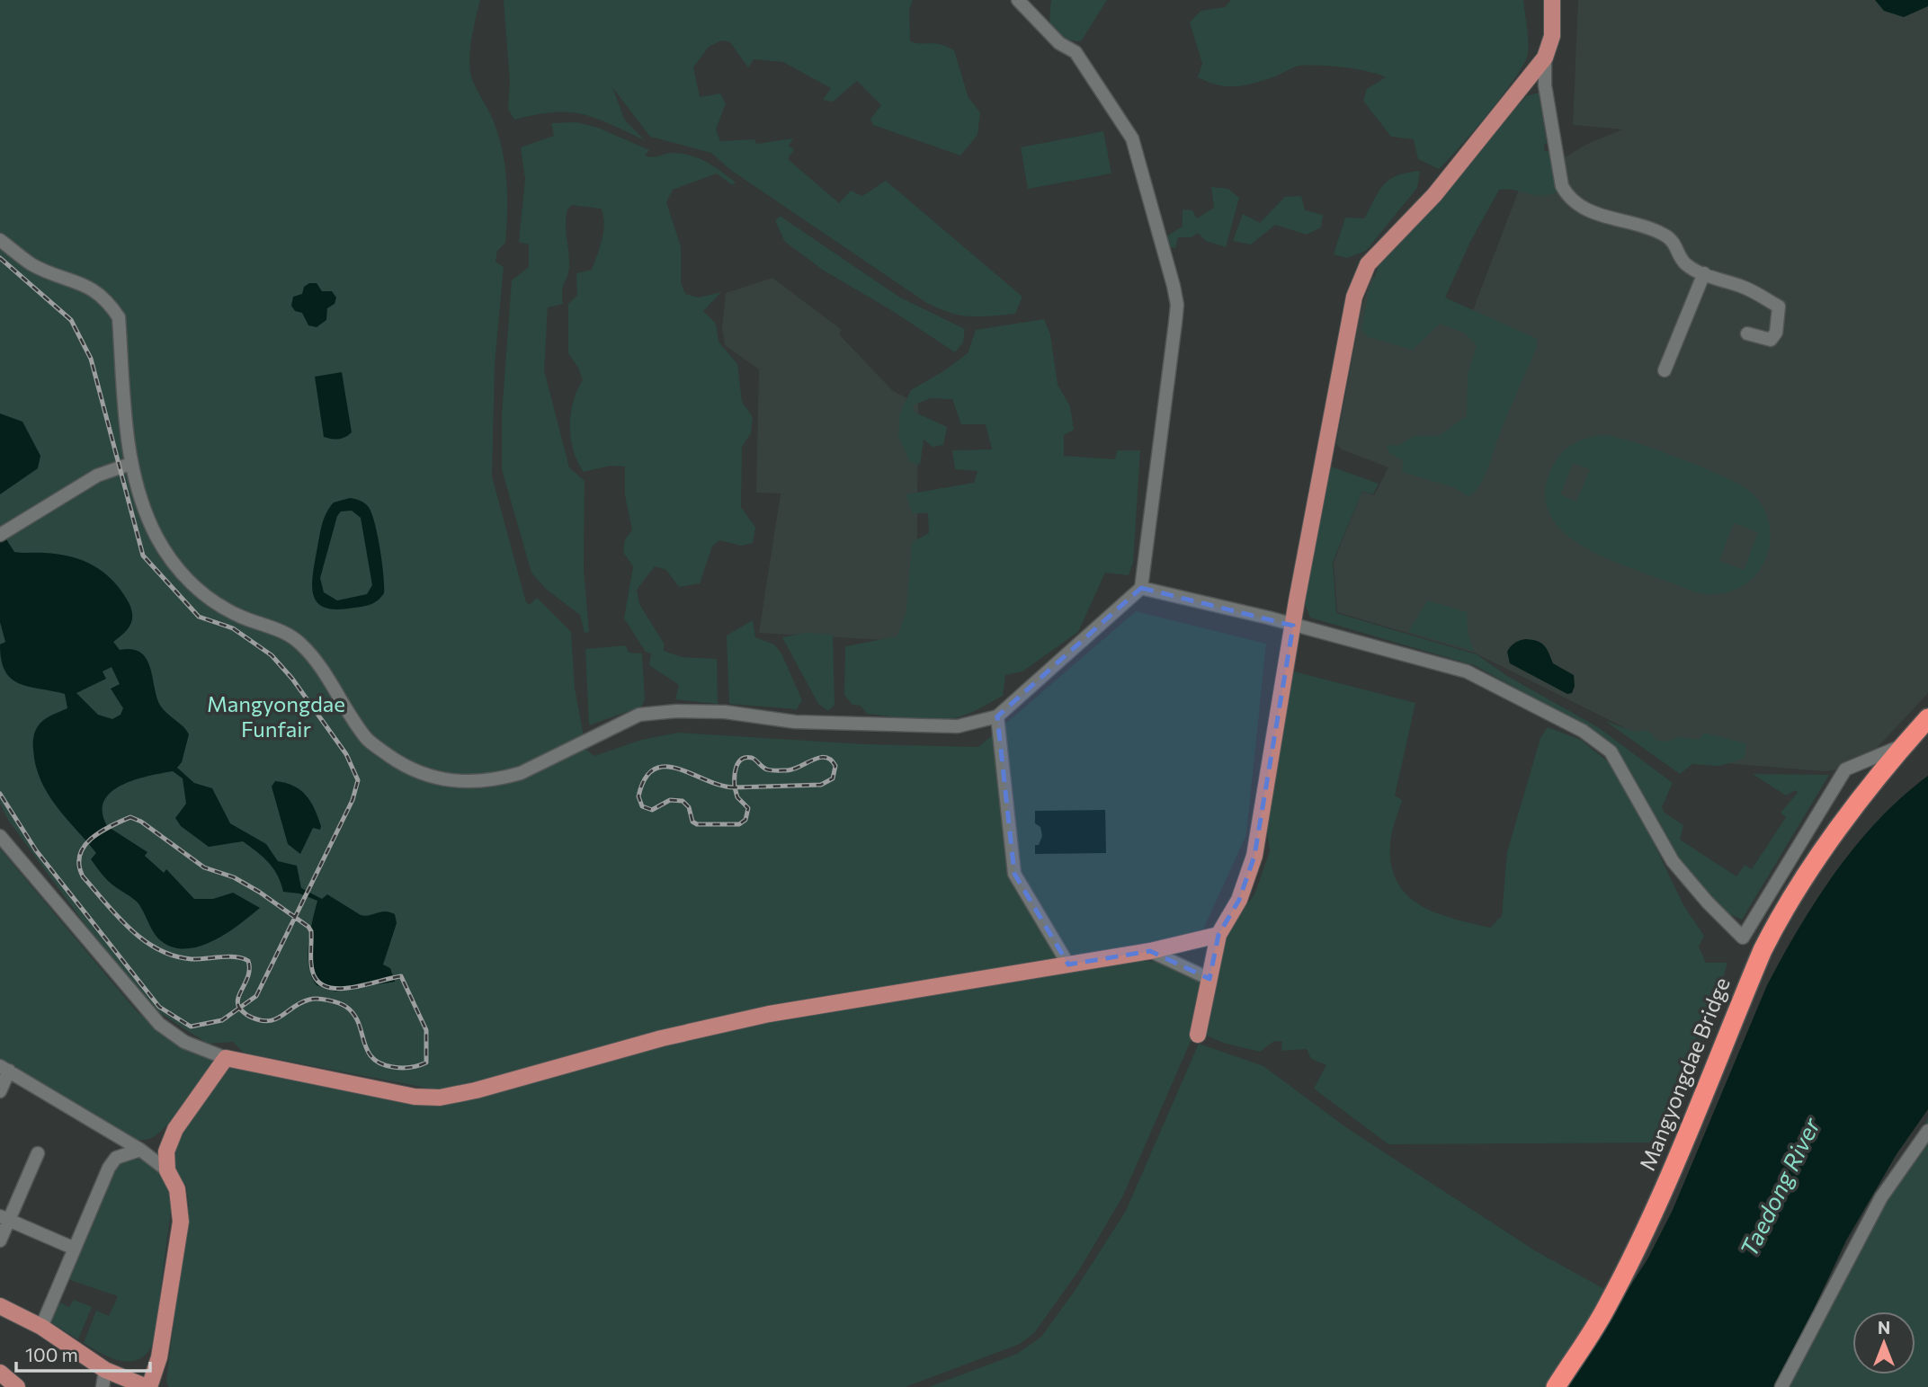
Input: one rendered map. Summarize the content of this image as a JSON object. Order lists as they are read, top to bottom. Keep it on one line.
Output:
{"streets":{"highway":["Mangyongdae Bridge"]},"water":["Taedong River"],"parks":["Mangyongdae Funfair"],"scale_bar":"100 m","north":"top"}
